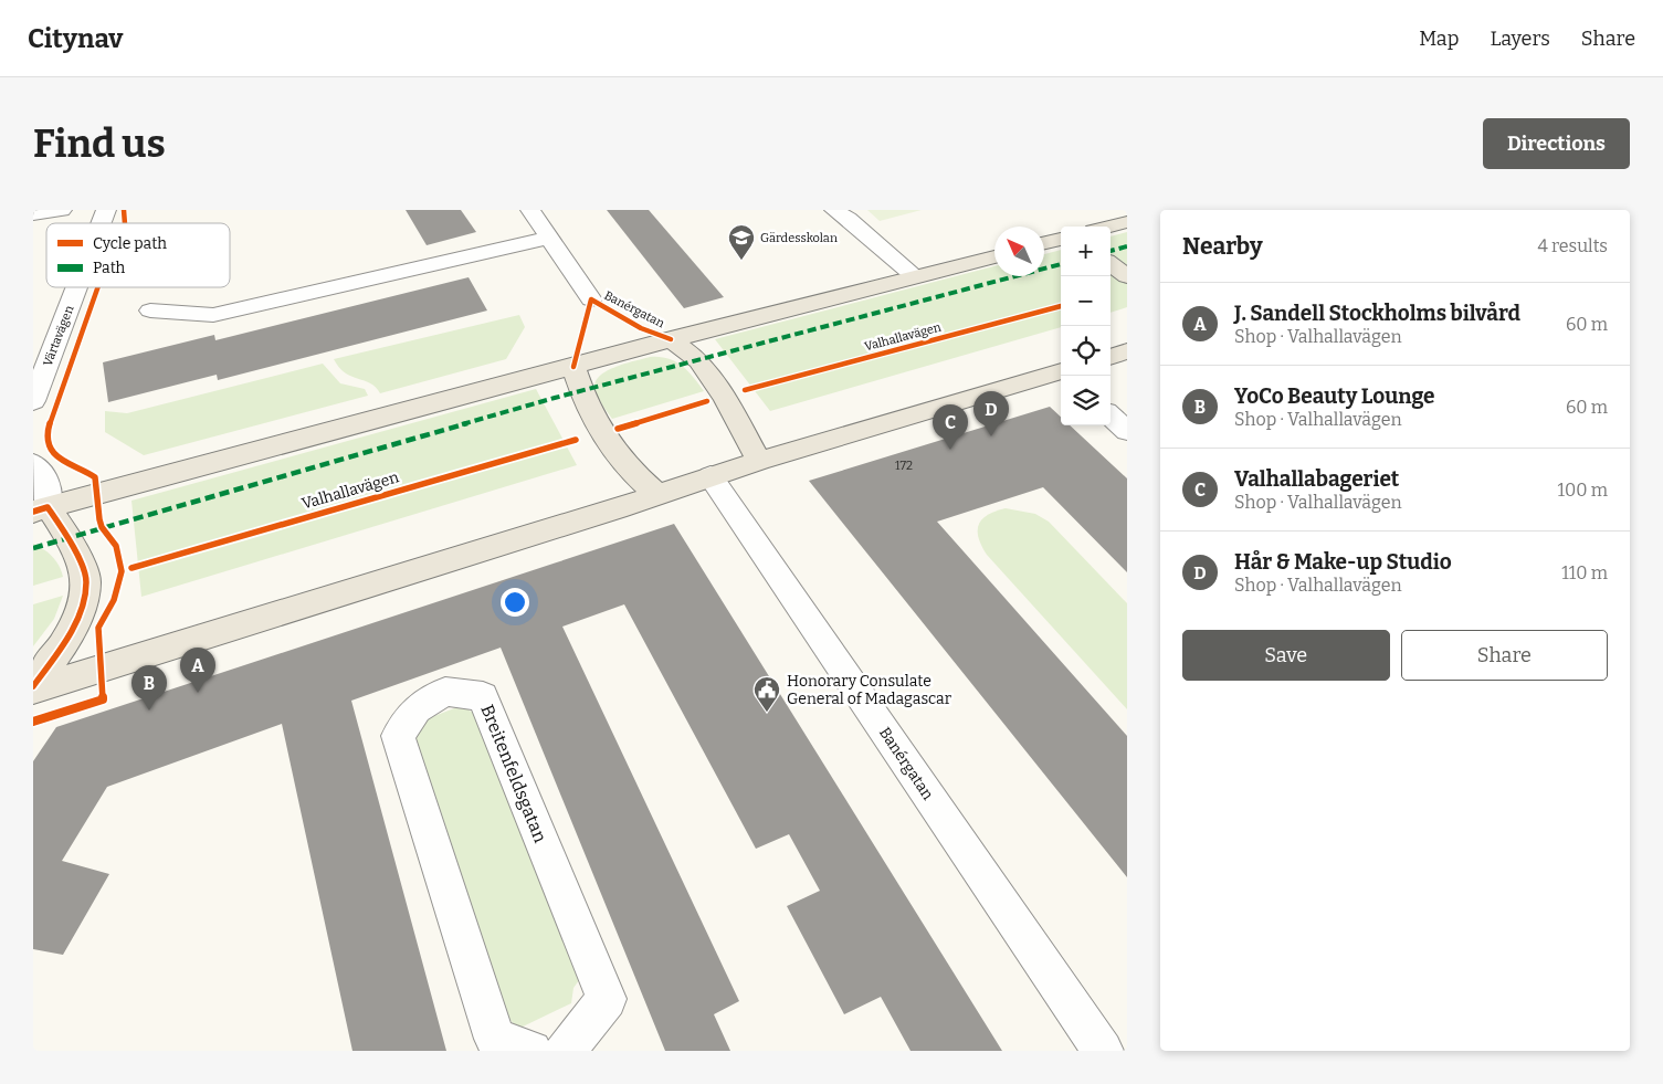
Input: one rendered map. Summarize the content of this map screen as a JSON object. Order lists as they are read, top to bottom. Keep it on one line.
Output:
{"streets":{"street":["Banérgatan","Värtavägen","Breitenfeldsgatan"],"cycle path":["Valhallavägen"]},"places":{"school or university":["Gärdesskolan"],"public building":["Honorary Consulate General of Madagascar"]},"house_numbers":["172"],"legend":["Cycle path","Path"],"north":"top left","page":{"header":"Citynav","nav":["Map","Layers","Share"],"buttons":["Directions",["Save","Share"]],"title":"Find us","heading":["Nearby","4 results"],"map_buttons":["+","−"],"list":[{"mark":"A","name":"J. Sandell Stockholms bilvård","note":"Shop · Valhallavägen","value":"60 m"},{"mark":"B","name":"YoCo Beauty Lounge","note":"Shop · Valhallavägen","value":"60 m"},{"mark":"C","name":"Valhallabageriet","note":"Shop · Valhallavägen","value":"100 m"},{"mark":"D","name":"Hår & Make-up Studio","note":"Shop · Valhallavägen","value":"110 m"}],"pins":["D","C","A","B"]}}
